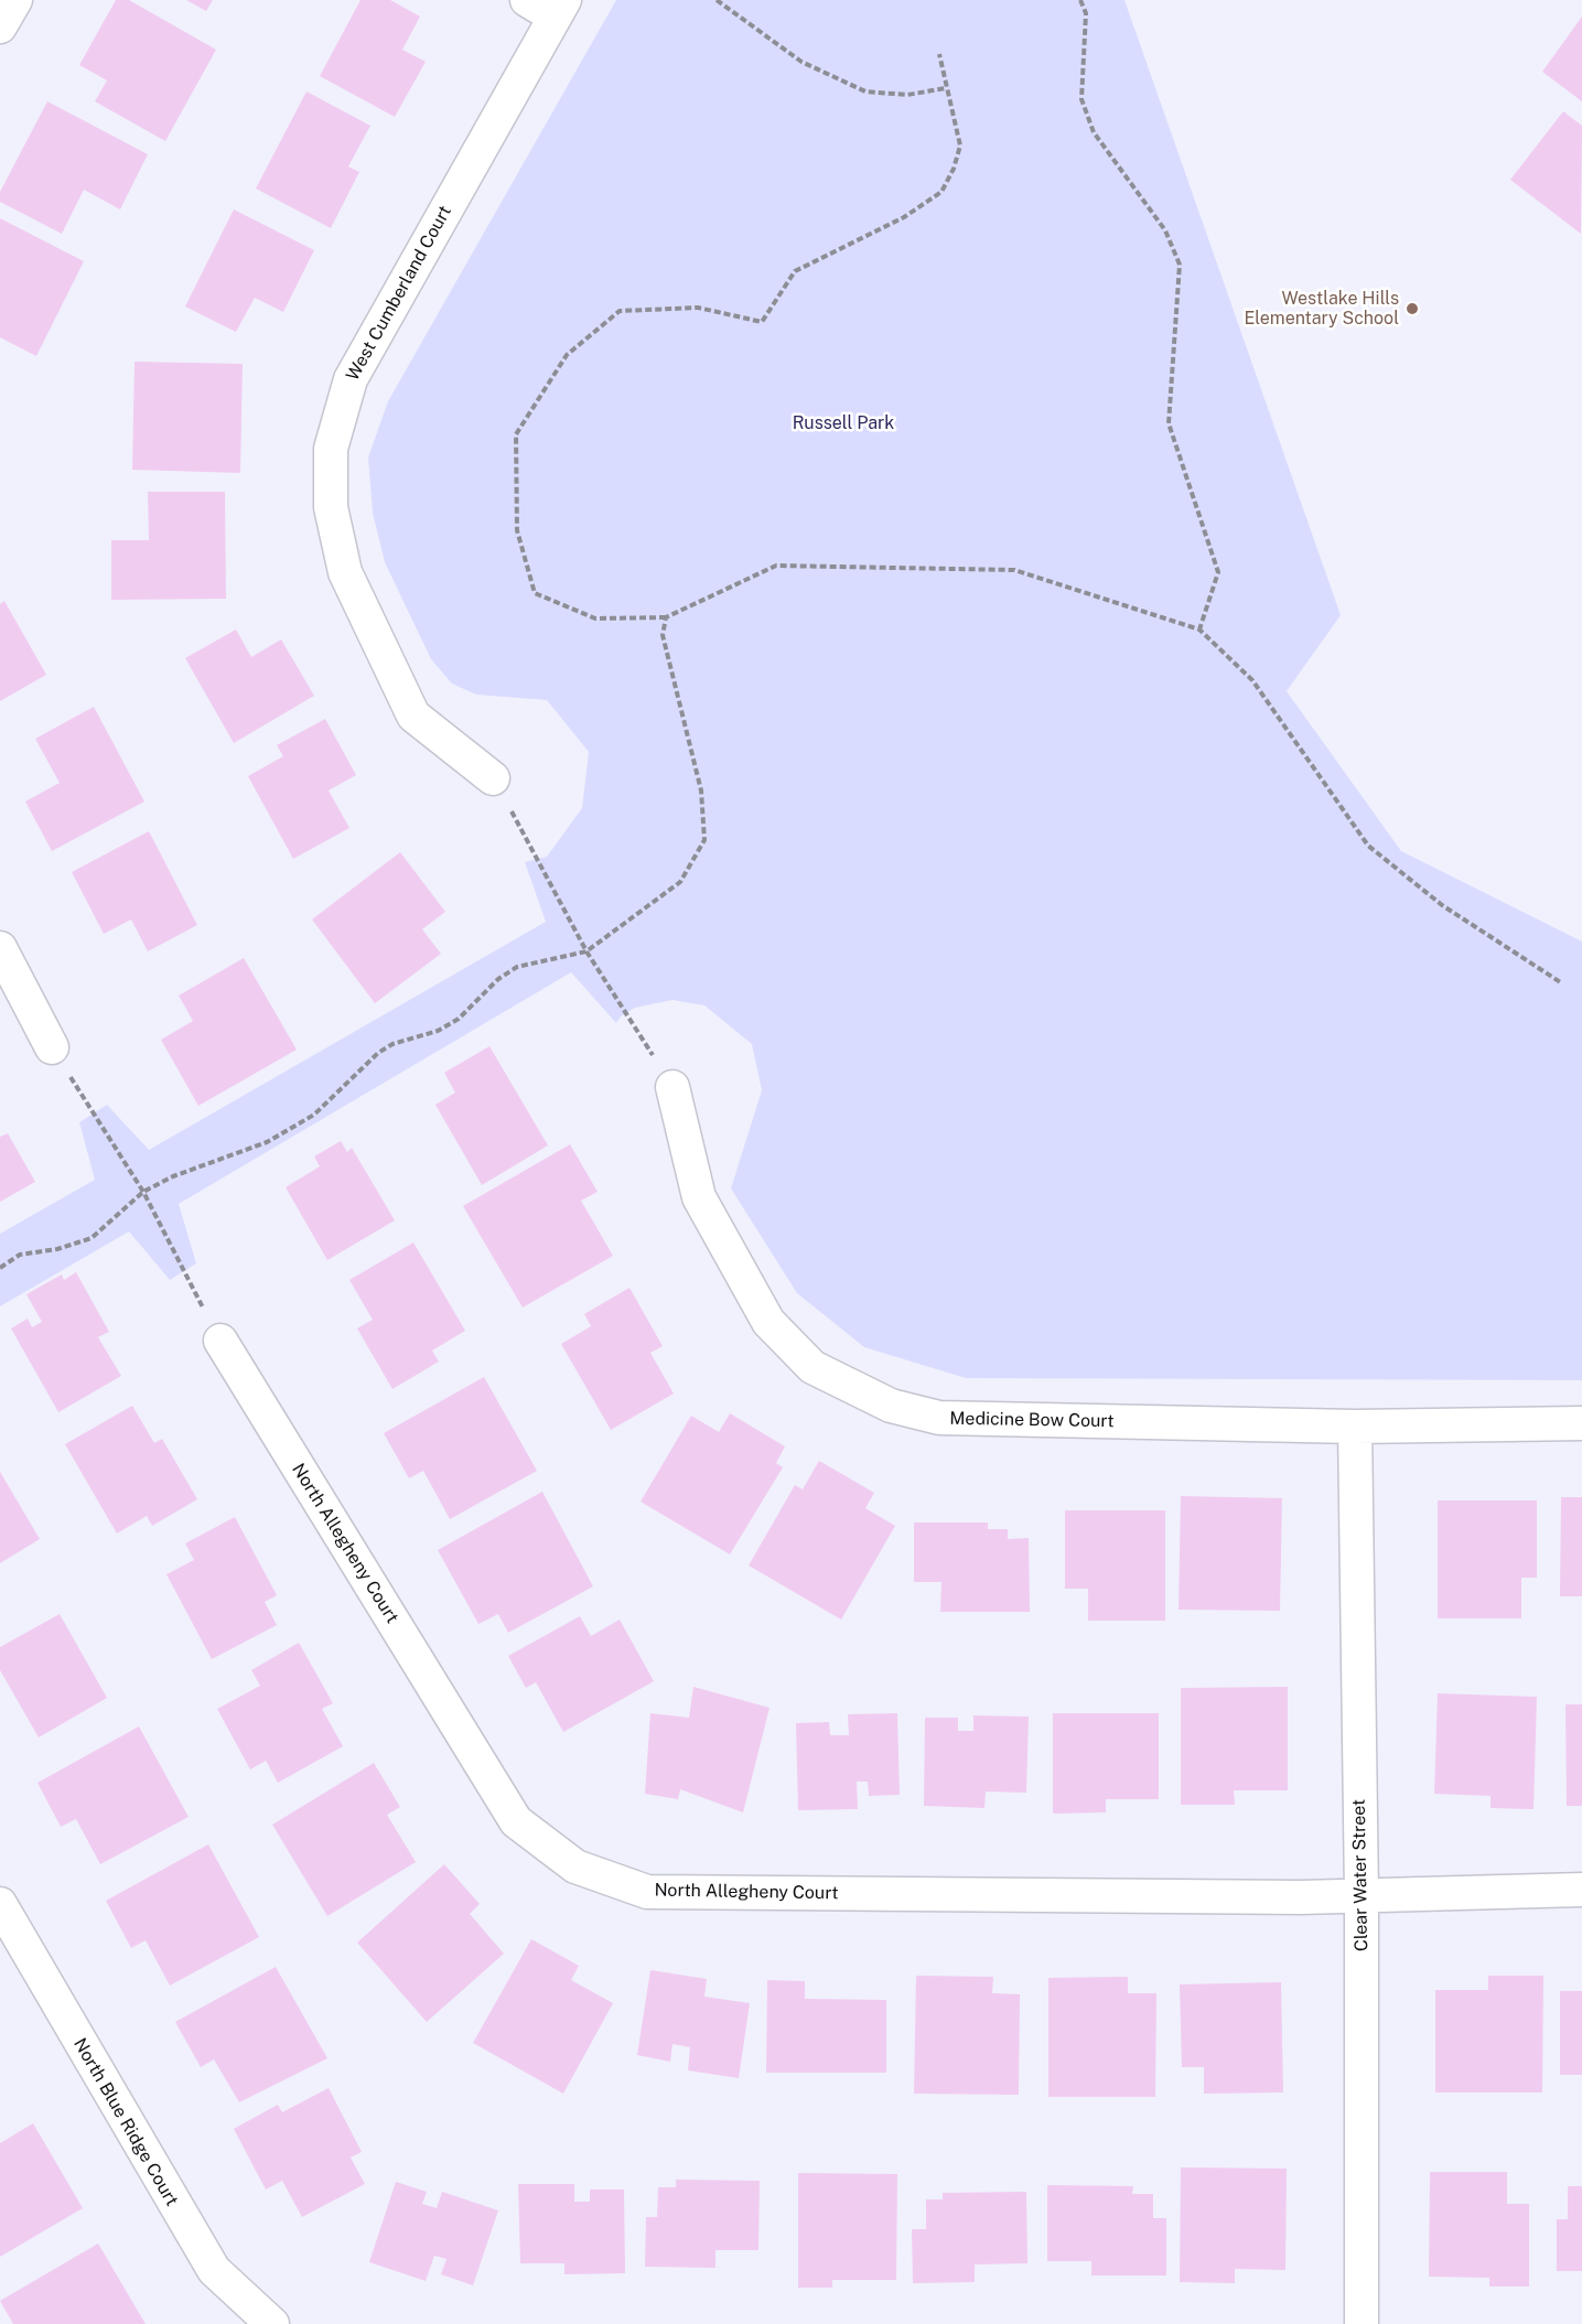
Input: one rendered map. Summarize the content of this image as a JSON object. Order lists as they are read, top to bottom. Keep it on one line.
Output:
{"streets":{"street":["West Cumberland Court","Medicine Bow Court","North Allegheny Court","Clear Water Street","North Blue Ridge Court"]},"crossings":[["Medicine Bow Court","Clear Water Street"],["North Allegheny Court","Clear Water Street"]],"parks":["Russell Park"],"places":["Westlake Hills Elementary School"]}
